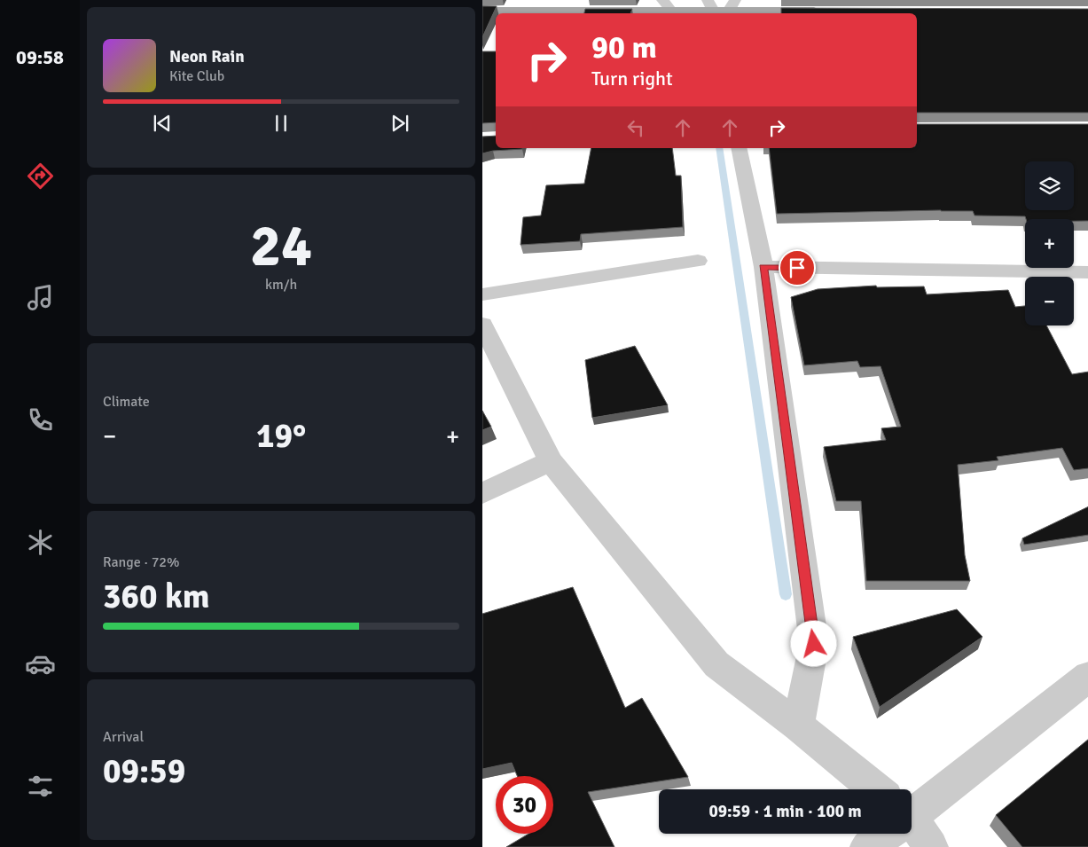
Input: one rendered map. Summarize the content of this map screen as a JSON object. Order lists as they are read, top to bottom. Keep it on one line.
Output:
{"page":{"tabs":"09:58","turn":["90 m","Turn right"],"song":["Neon Rain","Kite Club"],"map_buttons":["+","−"],"tile":[["24","km/h"],"Climate",["Range · 72%","360 km"],["Arrival","09:59"]],"heat":["−","19°","+"],"limit":"30","trip":"09:59 · 1 min · 100 m"}}
